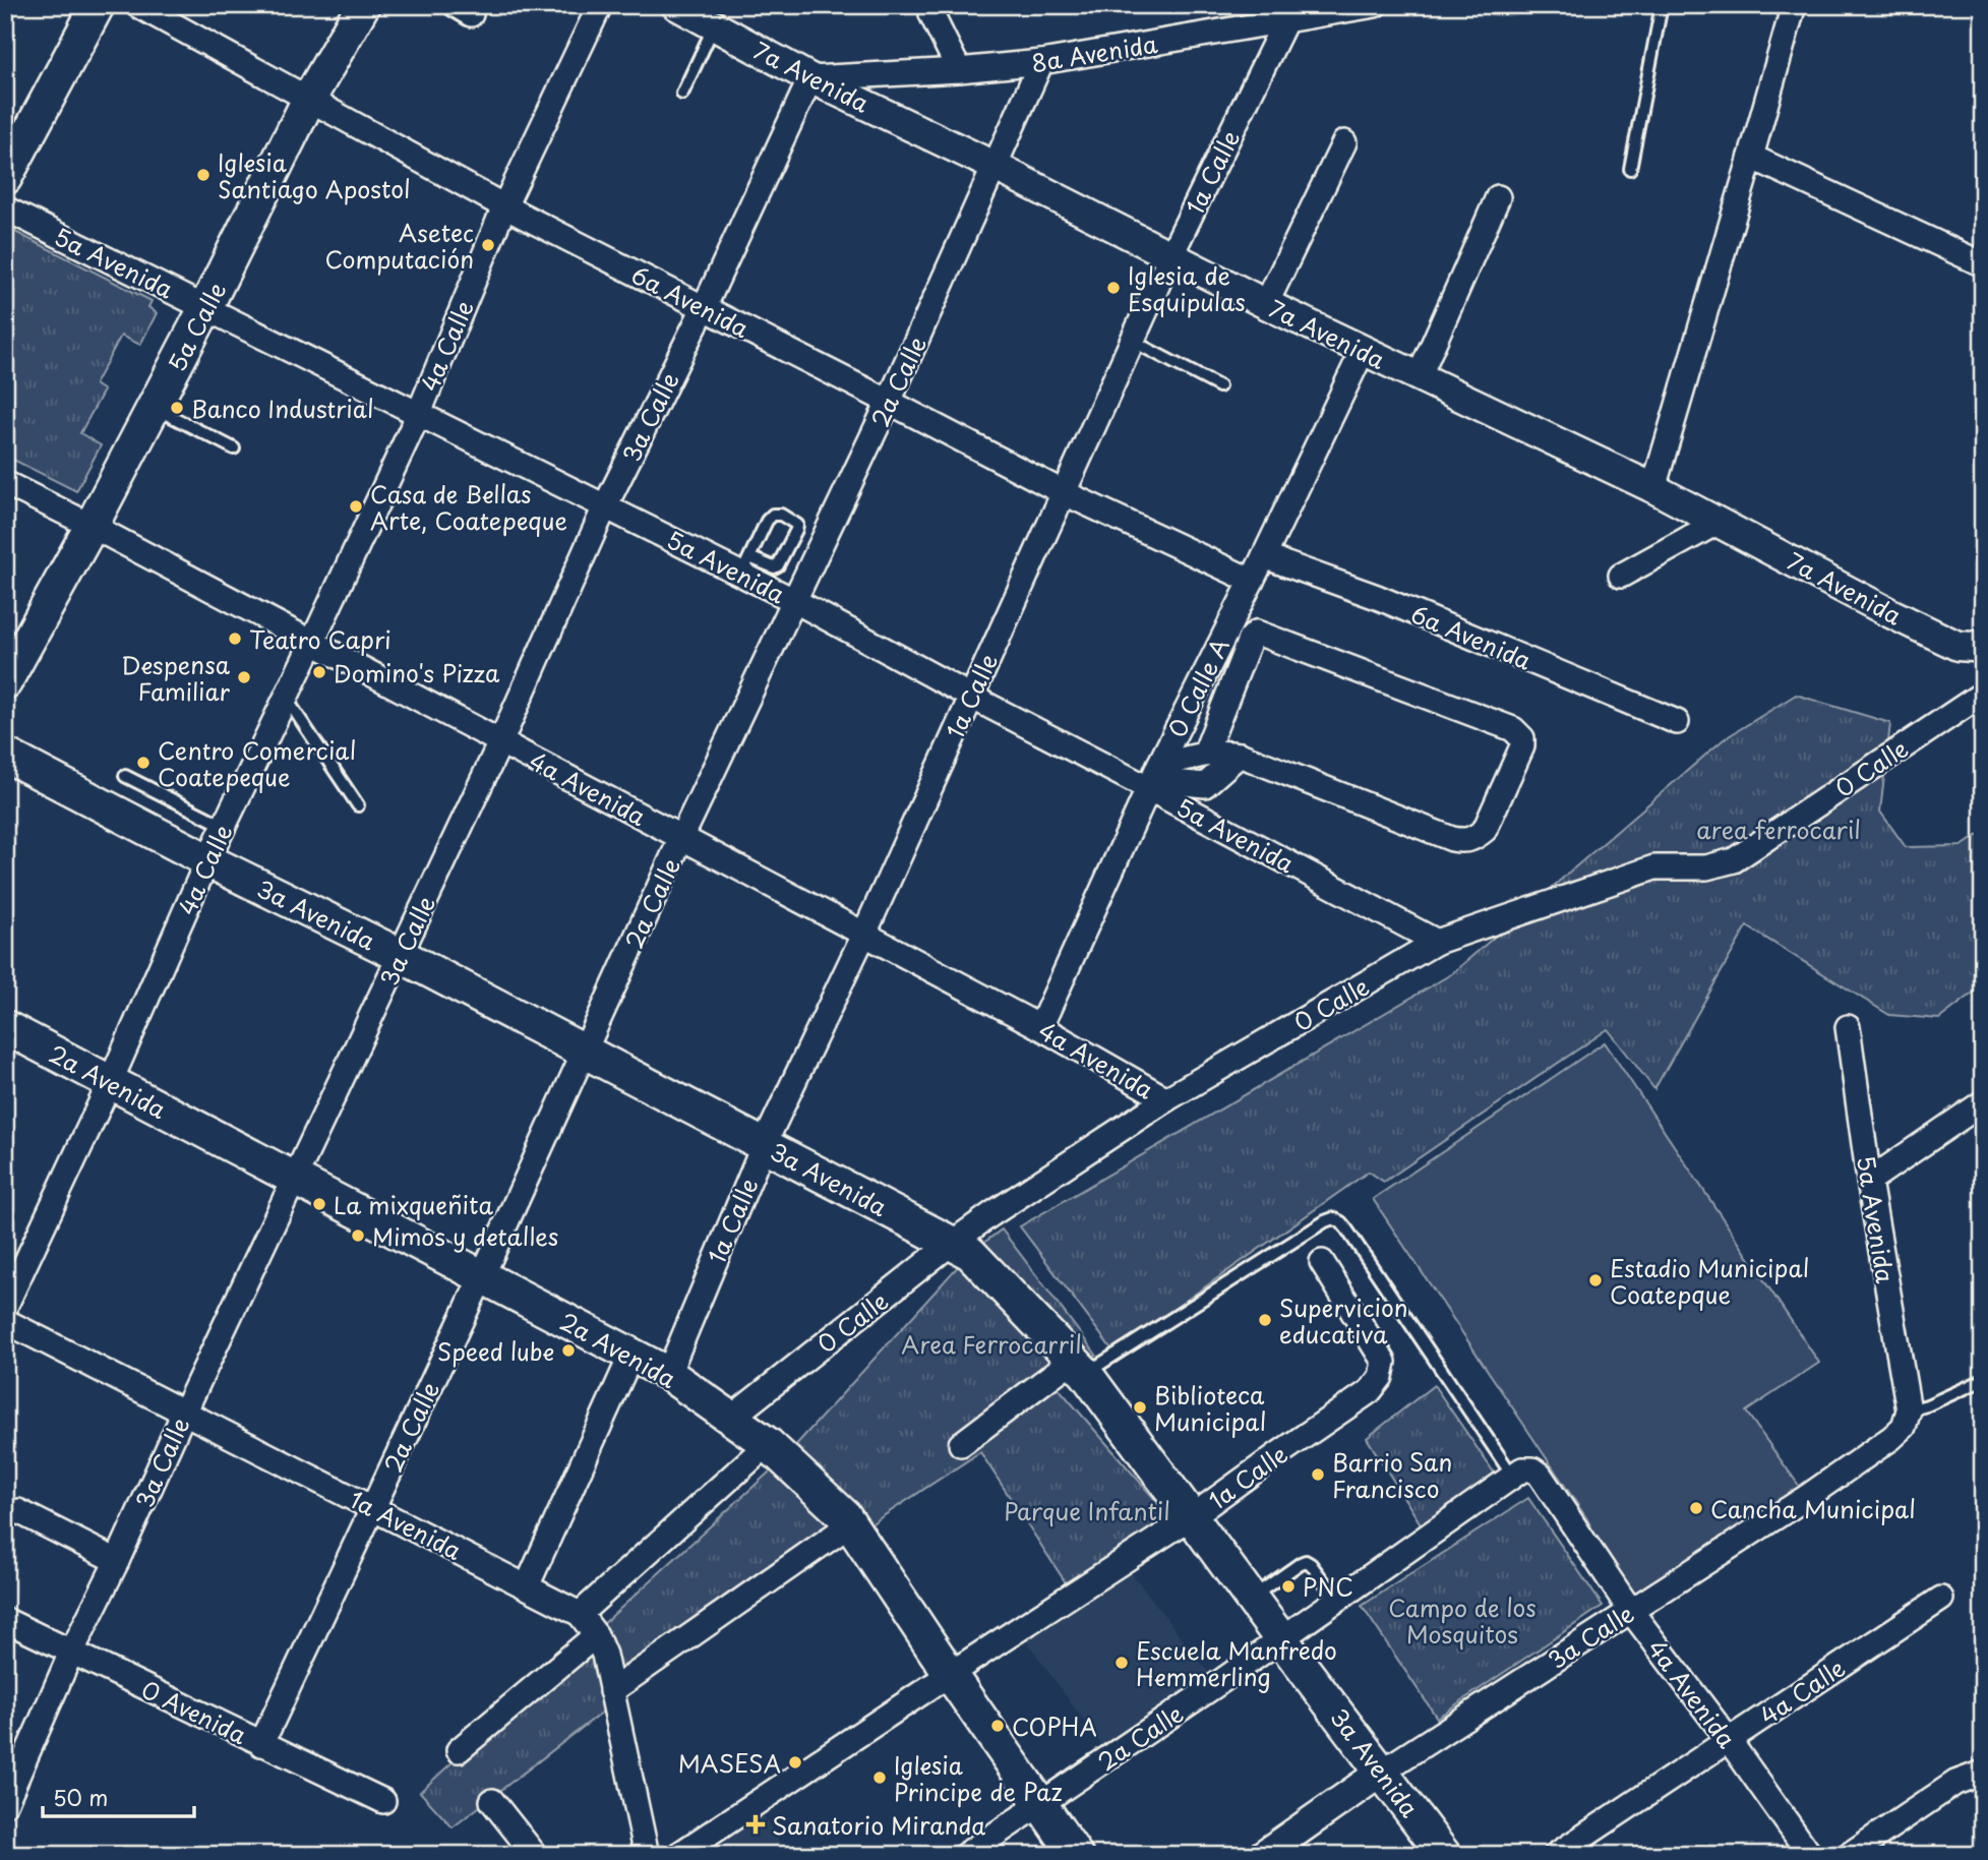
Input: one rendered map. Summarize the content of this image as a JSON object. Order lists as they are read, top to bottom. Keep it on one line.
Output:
{"streets":{"main road":["5a Calle","3a Avenida","2a Avenida"],"street":["8a Avenida","7a Avenida","1a Calle","5a Avenida","6a Avenida","4a Calle","2a Calle","3a Calle","0 Calle A","0 Calle","4a Avenida","1a Avenida","0 Avenida"]},"crossings":[["8a Avenida","7a Avenida"],["8a Avenida","1a Calle"],["8a Avenida","2a Calle"],["8a Avenida","3a Calle"],["7a Avenida","1a Calle"],["7a Avenida","2a Calle"],["7a Avenida","3a Calle"],["7a Avenida","0 Calle A"],["1a Calle","5a Avenida"],["1a Calle","6a Avenida"],["1a Calle","4a Avenida"],["1a Calle","3a Avenida"],["1a Calle","2a Avenida"],["5a Avenida","5a Calle"],["5a Avenida","4a Calle"],["5a Avenida","2a Calle"],["5a Avenida","3a Calle"],["5a Avenida","0 Calle A"],["5a Avenida","0 Calle"],["6a Avenida","5a Calle"],["6a Avenida","4a Calle"],["6a Avenida","2a Calle"],["6a Avenida","3a Calle"],["6a Avenida","0 Calle A"],["5a Calle","4a Avenida"],["4a Calle","4a Avenida"],["4a Calle","3a Avenida"],["4a Calle","2a Avenida"],["2a Calle","4a Avenida"],["2a Calle","3a Avenida"],["2a Calle","2a Avenida"],["2a Calle","1a Avenida"],["2a Calle","0 Avenida"],["3a Calle","4a Avenida"],["3a Calle","3a Avenida"],["3a Calle","2a Avenida"],["3a Calle","1a Avenida"],["3a Calle","0 Avenida"],["0 Calle A","4a Avenida"],["0 Calle","4a Avenida"],["0 Calle","3a Avenida"],["0 Calle","2a Avenida"]],"parks":["area ferrocaril","Area Ferrocarril","Parque Infantil","Campo de los Mosquitos"],"places":{"other":["Iglesia Santiago Apostol","Asetec Computación","Iglesia de Esquipulas","Banco Industrial","Casa de Bellas Arte, Coatepeque","Teatro Capri","Domino's Pizza","Despensa Familiar","Centro Comercial Coatepeque","La mixqueñita","Mimos y detalles","Estadio Municipal Coatepque","Supervicion educativa","Speed lube","Biblioteca Municipal","Barrio San Francisco","Cancha Municipal","PNC","Escuela Manfredo Hemmerling","COPHA","MASESA","Iglesia Principe de Paz"],"health":["Sanatorio Miranda"]},"scale_bar":"50 m"}
